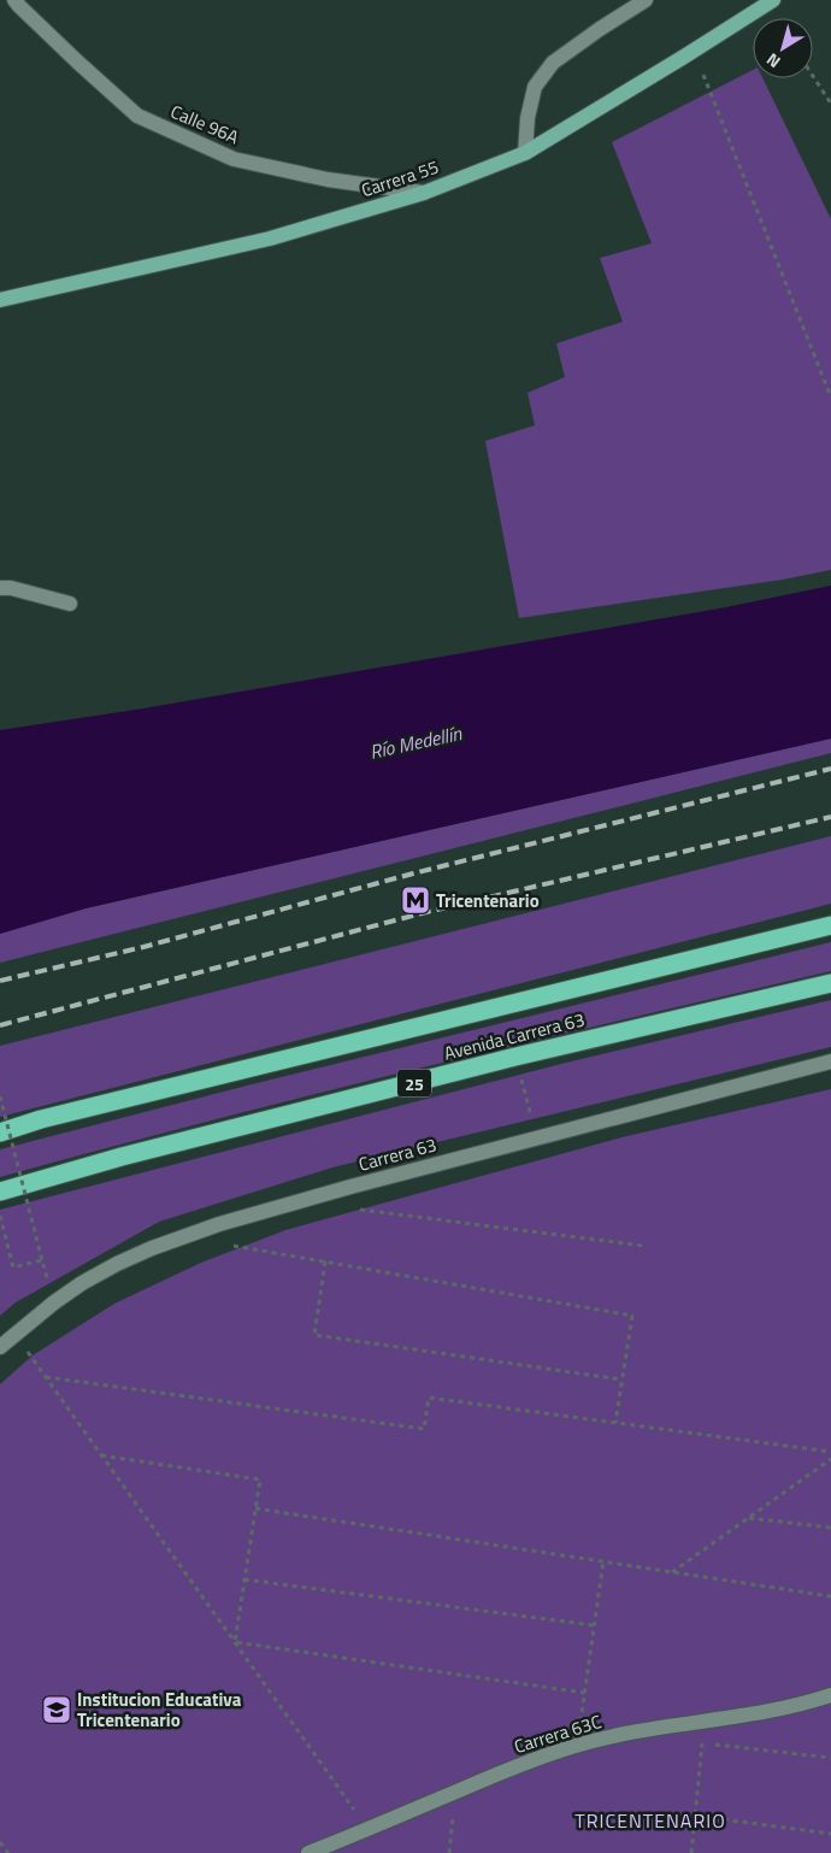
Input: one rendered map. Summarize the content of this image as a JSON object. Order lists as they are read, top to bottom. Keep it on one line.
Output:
{"streets":{"highway":["Avenida Carrera 63","25"],"main road":["Carrera 55"],"street":["Calle 96A","Carrera 63","Carrera 63C"]},"crossings":[["Calle 96A","Carrera 55"]],"districts":["TRICENTENARIO"],"water":["Río Medellín"],"places":{"metro station":["Tricentenario"],"school or university":["Institucion Educativa Tricentenario"]},"north":"bottom left"}
